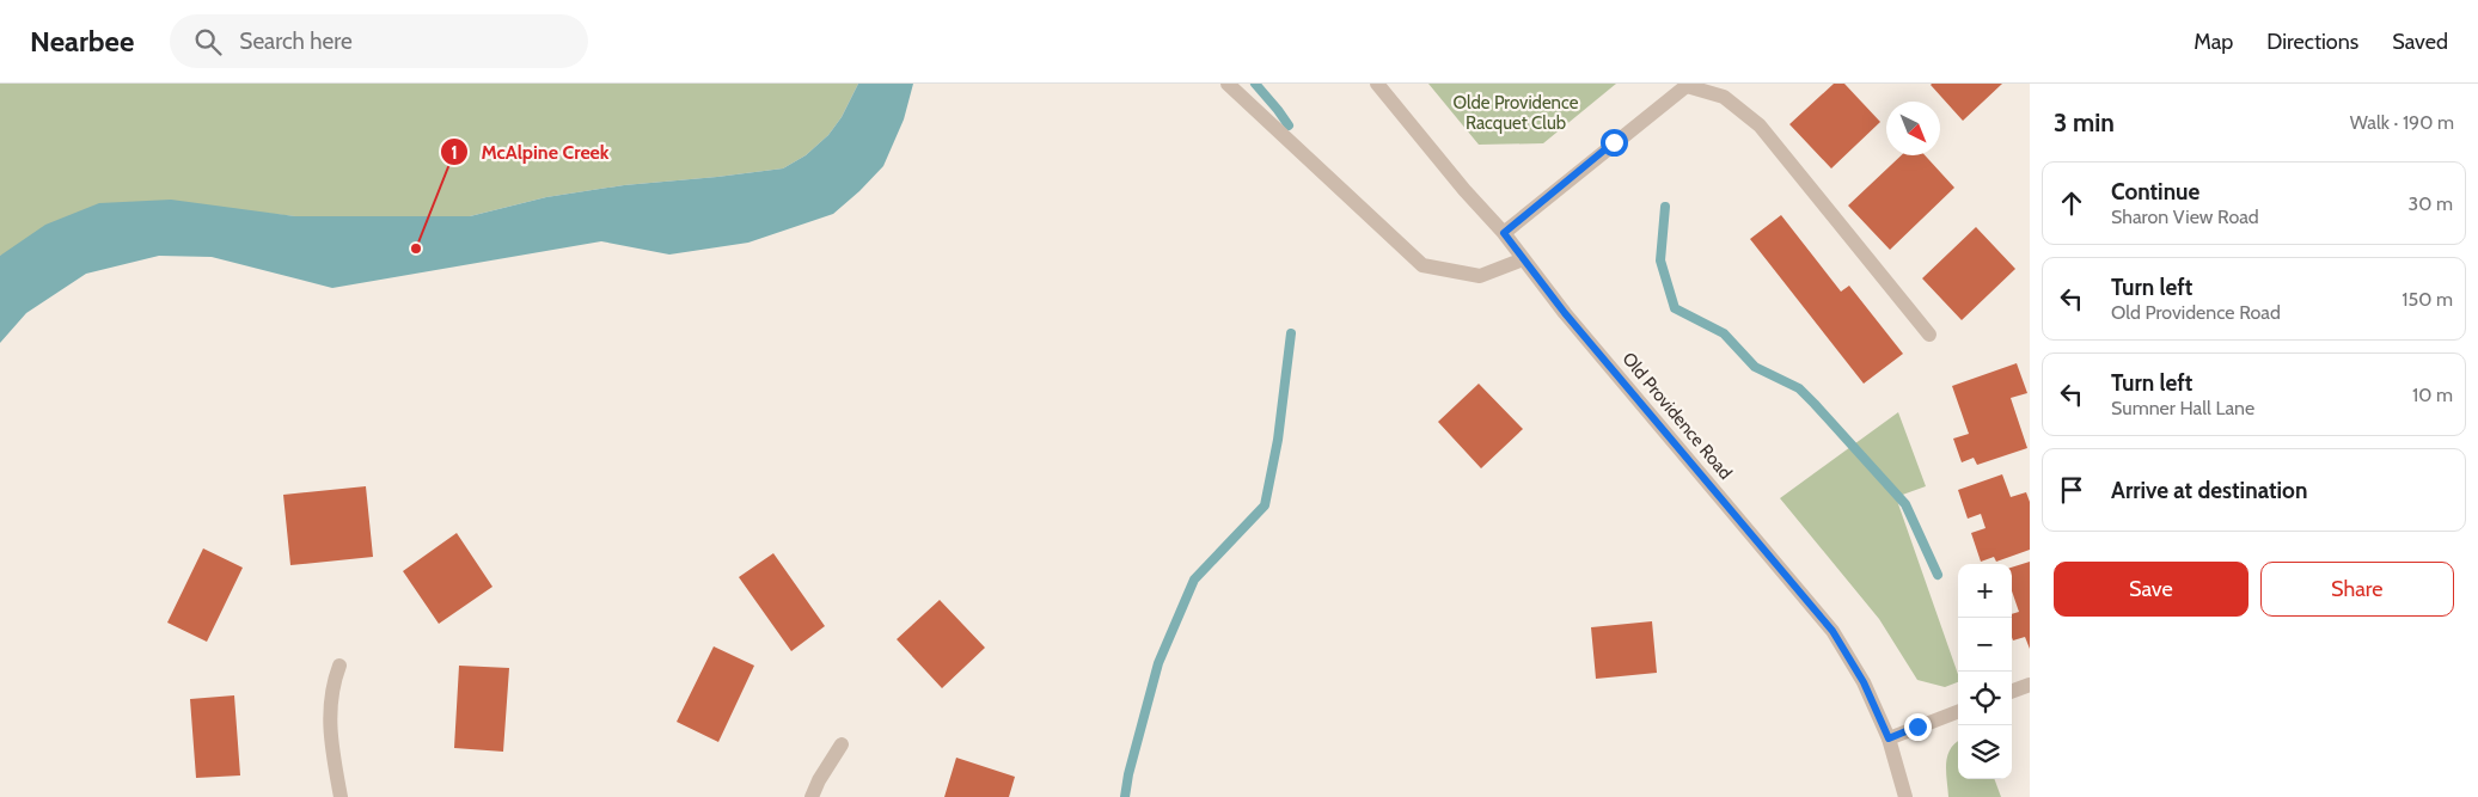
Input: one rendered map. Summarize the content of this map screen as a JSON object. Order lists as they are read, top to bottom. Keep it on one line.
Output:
{"streets":{"street":["Old Providence Road"]},"parks":["Olde Providence Racquet Club"],"places":["McAlpine Creek"],"north":"bottom right","page":{"header":"Nearbee","search":"Search here","nav":["Map","Directions","Saved"],"heading":["3 min","Walk · 190 m"],"list":[["Continue","Sharon View Road","30 m"],["Turn left","Old Providence Road","150 m"],["Turn left","Sumner Hall Lane","10 m"],"Arrive at destination"],"buttons":["Save","Share"],"map_buttons":["+","−"]}}
